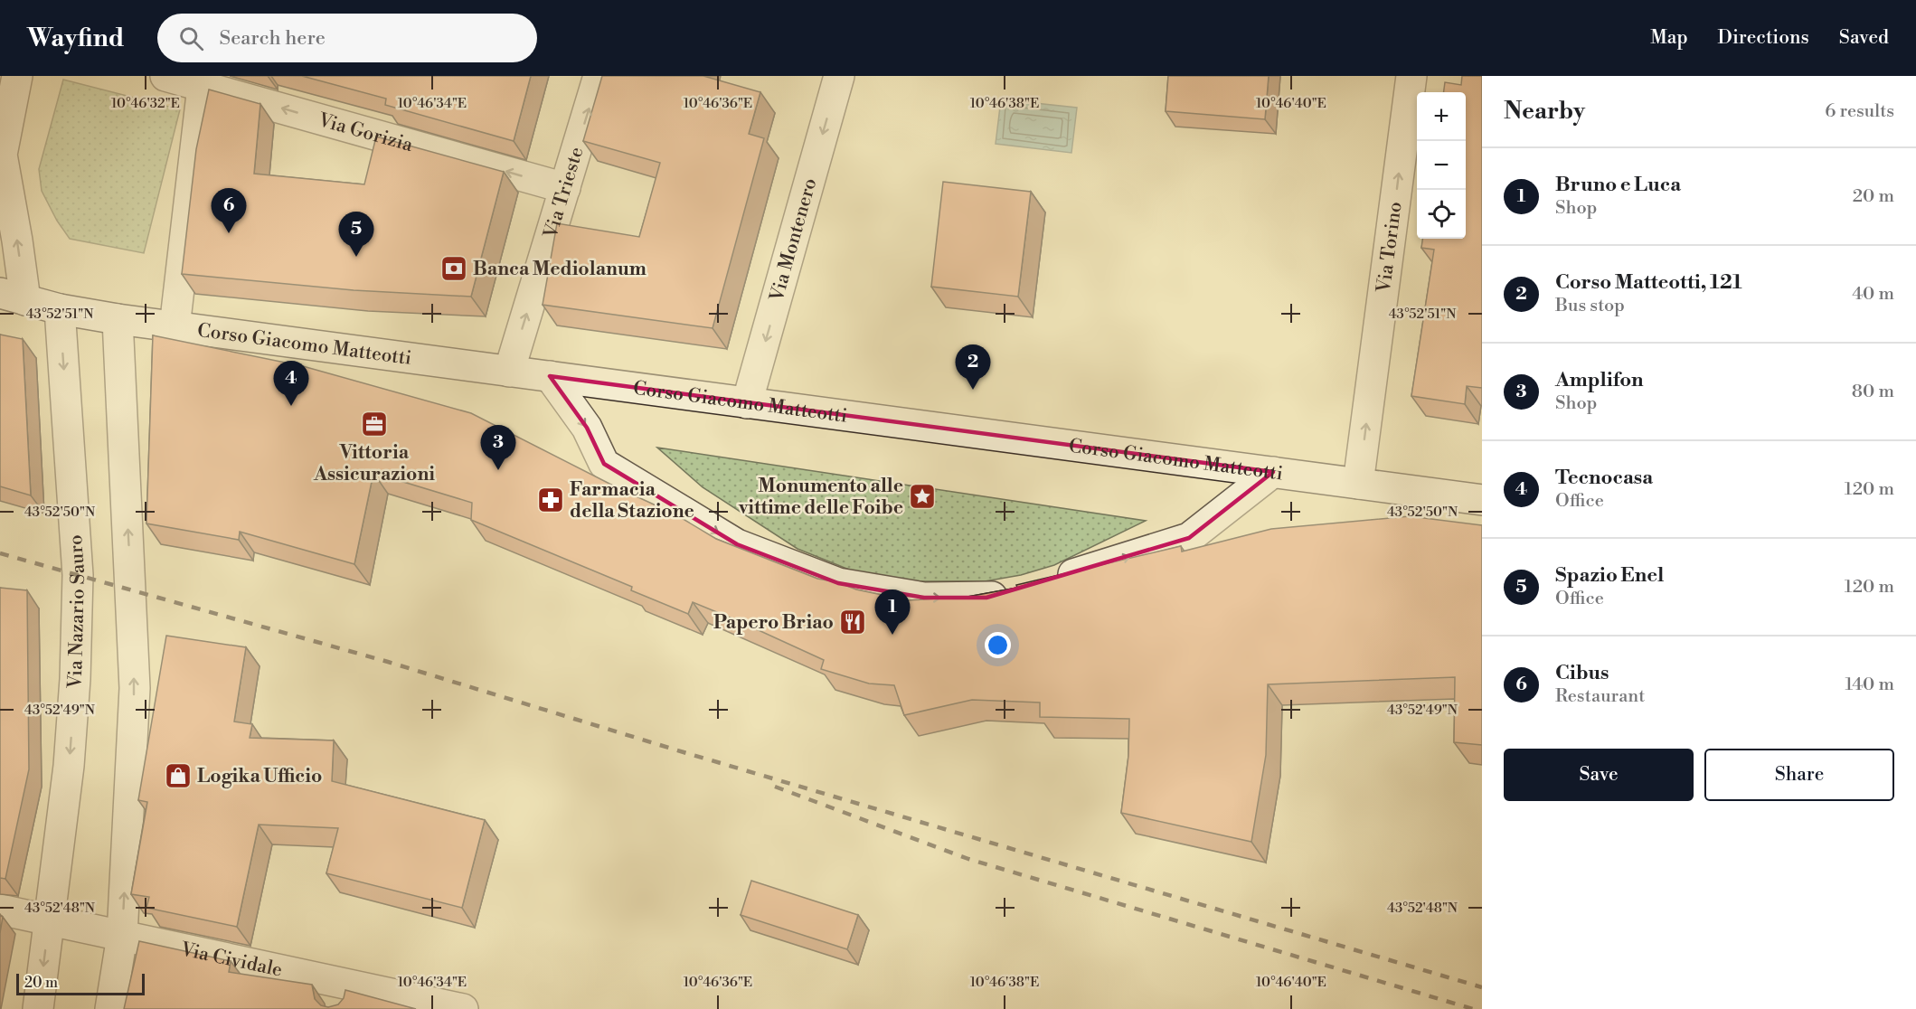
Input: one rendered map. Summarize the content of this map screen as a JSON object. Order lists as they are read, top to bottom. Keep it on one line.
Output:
{"streets":{"street":["Via Gorizia","Via Trieste","Via Montenero","Via Torino","Corso Giacomo Matteotti","Via Nazario Sauro","Via Cividale"]},"crossings":[["Via Gorizia","Via Trieste"],["Via Trieste","Corso Giacomo Matteotti"],["Via Montenero","Corso Giacomo Matteotti"],["Via Torino","Corso Giacomo Matteotti"],["Corso Giacomo Matteotti","Via Nazario Sauro"],["Via Nazario Sauro","Via Cividale"]],"one_way":["Via Gorizia","Via Trieste","Via Montenero","Via Torino"],"places":{"bank":["Banca Mediolanum"],"office":["Vittoria Assicurazioni"],"place":["Monumento alle vittime delle Foibe"],"pharmacy":["Farmacia della Stazione"],"restaurant":["Papero Briao"],"shop":["Logika Ufficio"]},"scale_bar":"20 m","page":{"header":"Wayfind","search":"Search here","nav":["Map","Directions","Saved"],"heading":["Nearby","6 results"],"map_buttons":["+","−"],"list":[{"mark":"1","name":"Bruno e Luca","note":"Shop","value":"20 m"},{"mark":"2","name":"Corso Matteotti, 121","note":"Bus stop","value":"40 m"},{"mark":"3","name":"Amplifon","note":"Shop","value":"80 m"},{"mark":"4","name":"Tecnocasa","note":"Office","value":"120 m"},{"mark":"5","name":"Spazio Enel","note":"Office","value":"120 m"},{"mark":"6","name":"Cibus","note":"Restaurant","value":"140 m"}],"pins":["6","5","2","4","3","1"],"buttons":["Save","Share"],"scale":"20 m"},"coordinates":["10°46'32\"E","10°46'34\"E","10°46'36\"E","10°46'38\"E","10°46'40\"E","43°52'51\"N","43°52'50\"N","43°52'49\"N","43°52'48\"N"]}
